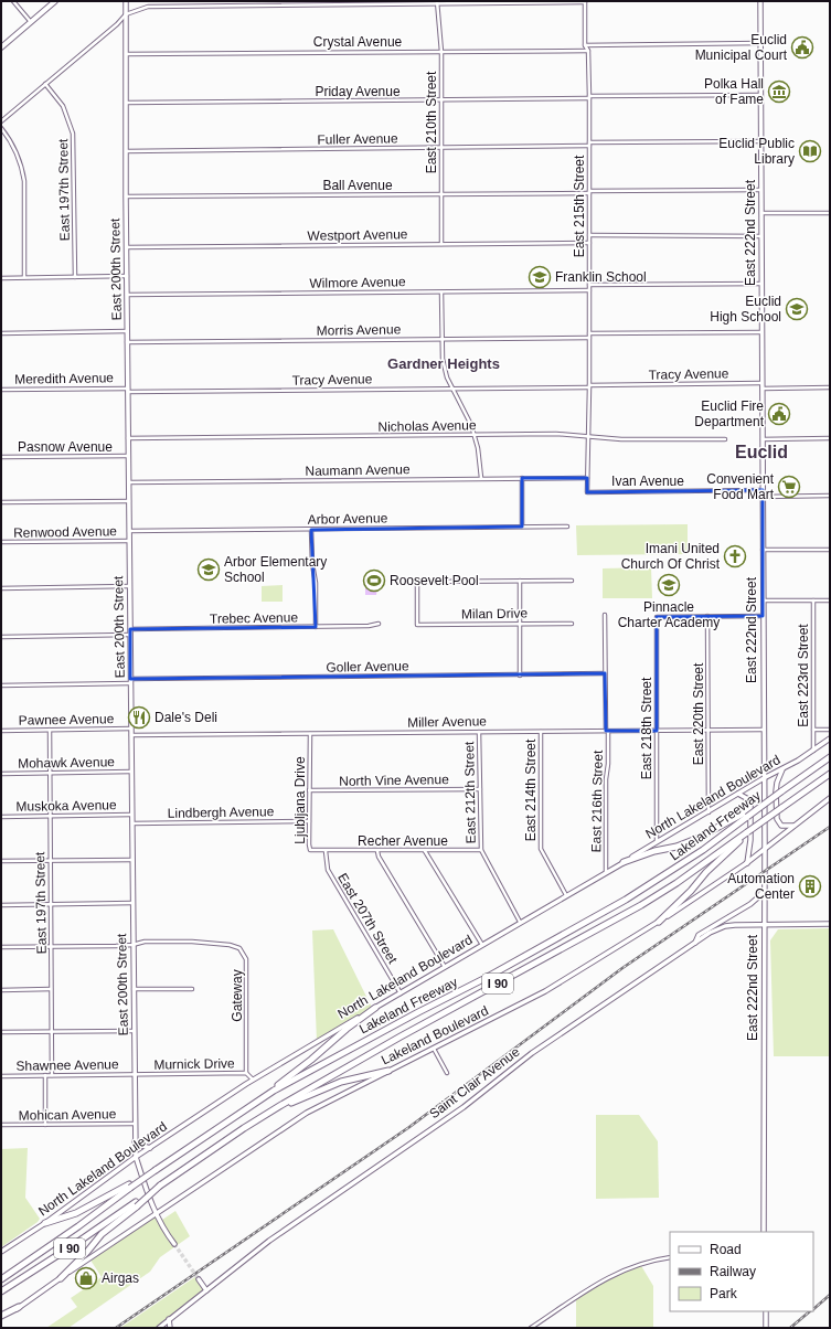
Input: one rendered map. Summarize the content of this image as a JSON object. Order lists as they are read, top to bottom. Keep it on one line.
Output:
{"streets":{"highway":["Lakeland Freeway","I 90"],"street":["Crystal Avenue","Priday Avenue","East 210th Street","Fuller Avenue","Ball Avenue","East 197th Street","East 215th Street","East 222nd Street","Westport Avenue","East 200th Street","Wilmore Avenue","Morris Avenue","Tracy Avenue","Meredith Avenue","Nicholas Avenue","Pasnow Avenue","Naumann Avenue","Ivan Avenue","Arbor Avenue","Renwood Avenue","Milan Drive","Trebec Avenue","Goller Avenue","East 223rd Street","East 220th Street","Pawnee Avenue","Miller Avenue","East 218th Street","Mohawk Avenue","North Vine Avenue","East 214th Street","East 212th Street","North Lakeland Boulevard","Ljubljana Drive","East 216th Street","Muskoka Avenue","Lindbergh Avenue","Recher Avenue","East 207th Street","Gateway","Lakeland Boulevard","Murnick Drive","Shawnee Avenue","Saint Clair Avenue","Mohican Avenue"]},"crossings":[["Crystal Avenue","East 210th Street"],["Crystal Avenue","East 215th Street"],["Crystal Avenue","East 200th Street"],["Priday Avenue","East 210th Street"],["Priday Avenue","East 215th Street"],["Priday Avenue","East 222nd Street"],["Priday Avenue","East 200th Street"],["East 210th Street","Fuller Avenue"],["East 210th Street","Ball Avenue"],["East 210th Street","Westport Avenue"],["Fuller Avenue","East 215th Street"],["Fuller Avenue","East 222nd Street"],["Fuller Avenue","East 200th Street"],["Ball Avenue","East 215th Street"],["Ball Avenue","East 222nd Street"],["Ball Avenue","East 200th Street"],["East 197th Street","Pawnee Avenue"],["East 197th Street","Mohawk Avenue"],["East 197th Street","Muskoka Avenue"],["East 197th Street","Shawnee Avenue"],["East 215th Street","Westport Avenue"],["East 215th Street","Wilmore Avenue"],["East 215th Street","Morris Avenue"],["East 215th Street","Tracy Avenue"],["East 215th Street","Nicholas Avenue"],["East 215th Street","Naumann Avenue"],["East 215th Street","Ivan Avenue"],["East 222nd Street","Morris Avenue"],["East 222nd Street","Tracy Avenue"],["East 222nd Street","Ivan Avenue"],["East 222nd Street","Miller Avenue"],["East 222nd Street","North Lakeland Boulevard"],["East 222nd Street","Lakeland Boulevard"],["East 222nd Street","Saint Clair Avenue"],["Westport Avenue","East 200th Street"],["East 200th Street","Wilmore Avenue"],["East 200th Street","Morris Avenue"],["East 200th Street","Tracy Avenue"],["East 200th Street","Meredith Avenue"],["East 200th Street","Nicholas Avenue"],["East 200th Street","Pasnow Avenue"],["East 200th Street","Naumann Avenue"],["East 200th Street","Arbor Avenue"],["East 200th Street","Renwood Avenue"],["East 200th Street","Trebec Avenue"],["East 200th Street","Goller Avenue"],["East 200th Street","Pawnee Avenue"],["East 200th Street","Miller Avenue"],["East 200th Street","Mohawk Avenue"],["East 200th Street","North Lakeland Boulevard"],["East 200th Street","Muskoka Avenue"],["East 200th Street","Lindbergh Avenue"],["East 200th Street","Gateway"],["East 200th Street","Lakeland Boulevard"],["East 200th Street","Murnick Drive"],["East 200th Street","Shawnee Avenue"],["East 200th Street","Mohican Avenue"],["Tracy Avenue","Meredith Avenue"],["Goller Avenue","East 216th Street"],["East 223rd Street","North Lakeland Boulevard"],["East 220th Street","Miller Avenue"],["East 220th Street","East 218th Street"],["East 220th Street","North Lakeland Boulevard"],["Miller Avenue","East 218th Street"],["Miller Avenue","East 214th Street"],["Miller Avenue","East 212th Street"],["Miller Avenue","Ljubljana Drive"],["Miller Avenue","East 216th Street"],["East 218th Street","North Lakeland Boulevard"],["North Vine Avenue","East 212th Street"],["North Vine Avenue","Ljubljana Drive"],["East 214th Street","North Lakeland Boulevard"],["East 212th Street","North Lakeland Boulevard"],["East 212th Street","Recher Avenue"],["North Lakeland Boulevard","East 216th Street"],["North Lakeland Boulevard","East 207th Street"],["North Lakeland Boulevard","Murnick Drive"],["Ljubljana Drive","Lindbergh Avenue"],["Ljubljana Drive","Recher Avenue"],["Ljubljana Drive","East 207th Street"],["Lakeland Freeway","I 90"],["Recher Avenue","East 207th Street"],["Gateway","Murnick Drive"],["Murnick Drive","Shawnee Avenue"]],"districts":["Gardner Heights","Euclid"],"places":{"public building":["Euclid Municipal Court","Euclid Fire Department"],"museum":["Polka Hall of Fame"],"library":["Euclid Public Library"],"school or university":["Franklin School","Euclid High School","Arbor Elementary School","Pinnacle Charter Academy"],"supermarket":["Convenient Food Mart"],"church":["Imani United Church Of Christ"],"sports":["Roosevelt Pool"],"restaurant":["Dale's Deli"],"building":["Automation Center"],"shop":["Airgas"]},"legend":["Road","Railway","Park"]}
